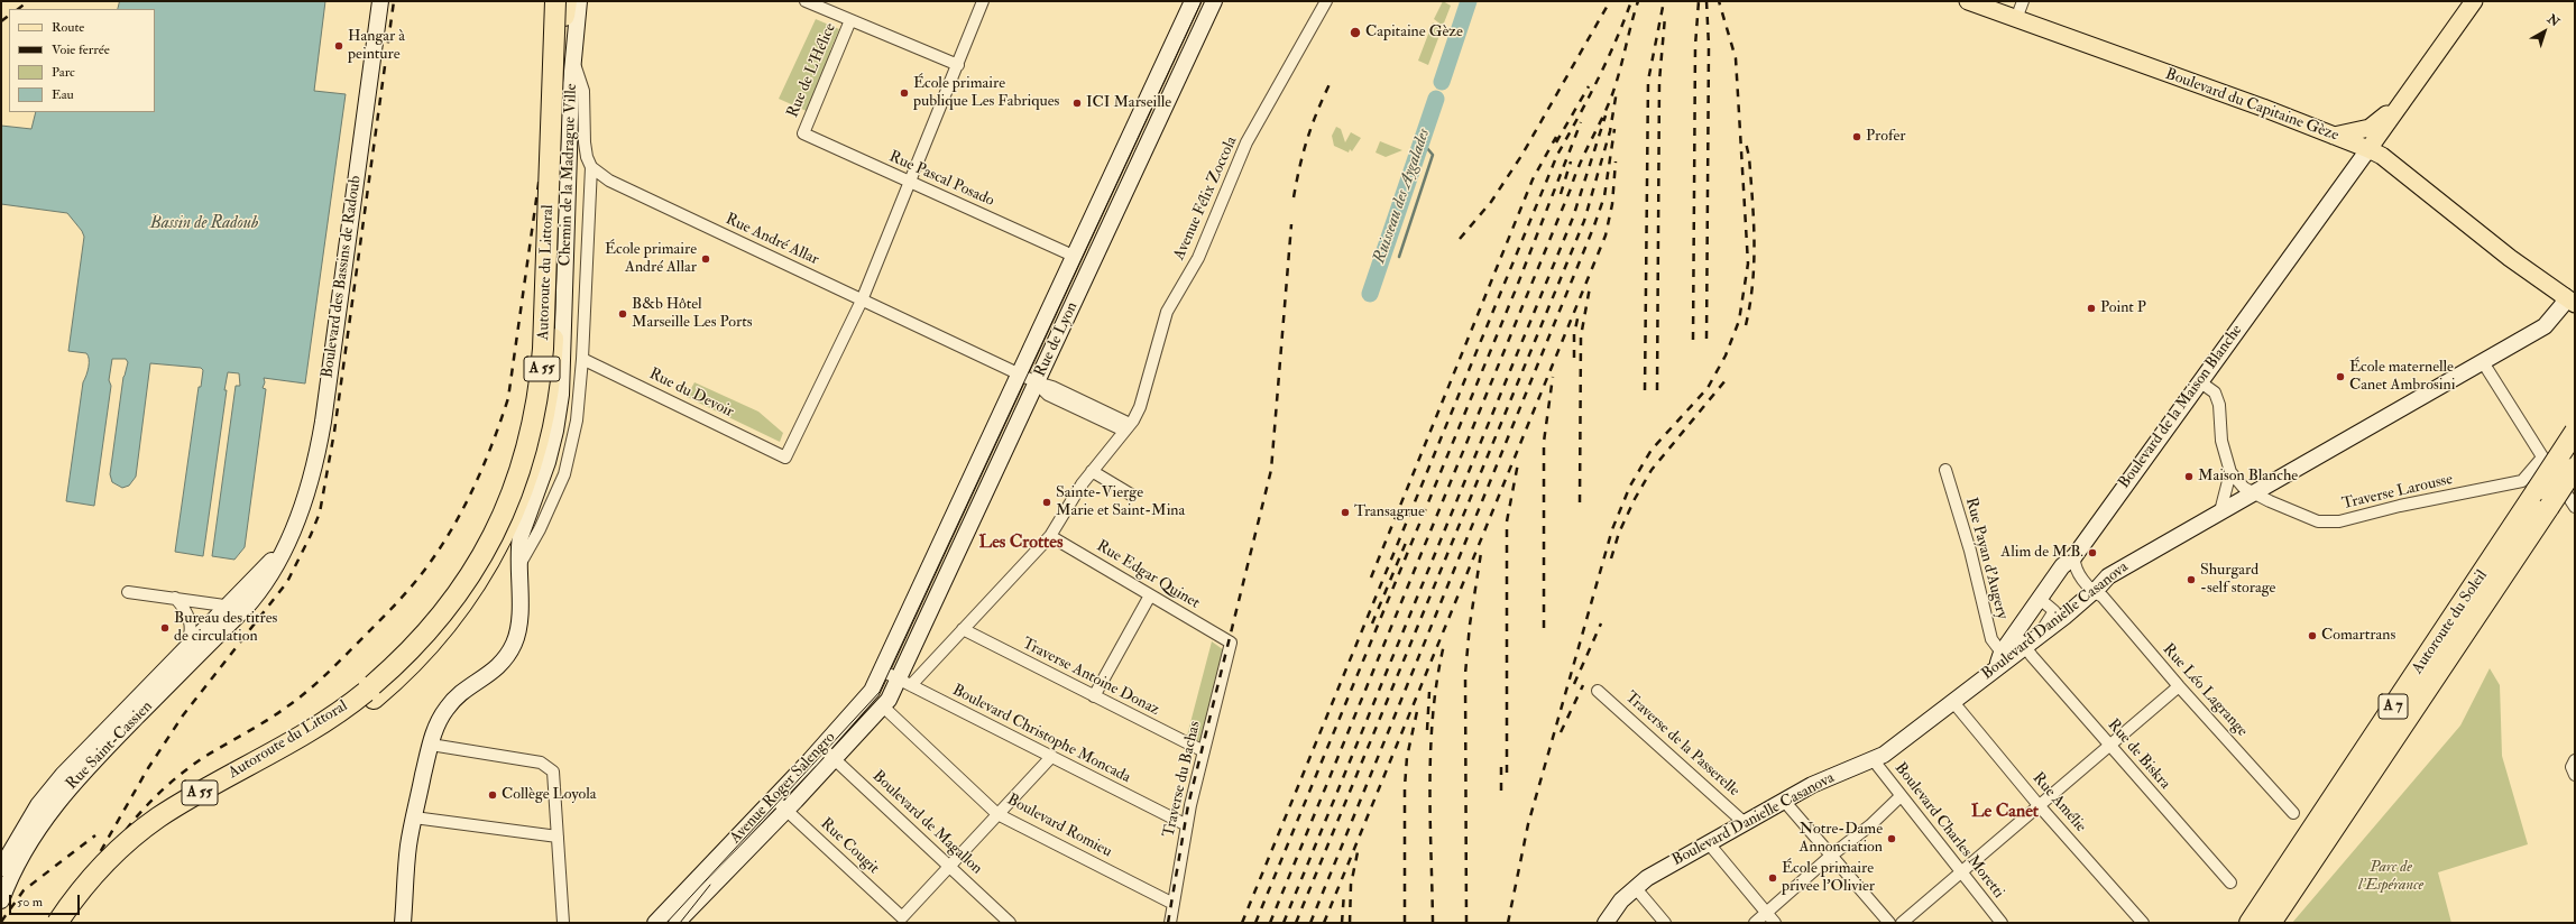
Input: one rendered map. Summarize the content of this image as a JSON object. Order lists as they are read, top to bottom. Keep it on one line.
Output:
{"streets":{"highway":["Autoroute du Littoral","A 55","Autoroute du Soleil","A 7"],"main road":["Boulevard du Capitaine Gèze"],"street":["Rue de L'Hélice","Chemin de la Madrague Ville","Rue Pascal Posado","Avenue Félix Zoccola","Rue André Allar","Boulevard des Bassins de Radoub","Rue de Lyon","Rue du Devoir","Boulevard de la Maison Blanche","Traverse Larousse","Rue Payan d'Augery","Rue Edgar Quinet","Boulevard Danielle Casanova","Traverse Antoine Donaz","Rue Léo Lagrange","Boulevard Christophe Moncada","Traverse de la Passerelle","Rue Saint-Cassien","Rue de Biskra","Traverse du Bachas","Avenue Roger Salengro","Rue Amélie","Boulevard de Magallon","Boulevard Romieu","Boulevard Charles Moretti","Rue Cougit"]},"crossings":[["Rue de L'Hélice","Rue Pascal Posado"],["Boulevard du Capitaine Gèze","Boulevard de la Maison Blanche"],["Boulevard du Capitaine Gèze","Boulevard Danielle Casanova"],["Avenue Félix Zoccola","Rue André Allar"],["Avenue Félix Zoccola","Rue de Lyon"],["Avenue Félix Zoccola","Rue Edgar Quinet"],["Avenue Félix Zoccola","Traverse Antoine Donaz"],["Avenue Félix Zoccola","Boulevard Christophe Moncada"],["Avenue Félix Zoccola","Avenue Roger Salengro"],["Rue André Allar","Rue de Lyon"],["Rue André Allar","Rue du Devoir"],["Boulevard des Bassins de Radoub","Rue Saint-Cassien"],["Rue de Lyon","Boulevard Christophe Moncada"],["Rue de Lyon","Avenue Roger Salengro"],["Boulevard de la Maison Blanche","Rue Payan d'Augery"],["Boulevard de la Maison Blanche","Boulevard Danielle Casanova"],["Boulevard de la Maison Blanche","Rue Léo Lagrange"],["Traverse Larousse","Boulevard Danielle Casanova"],["Rue Payan d'Augery","Boulevard Danielle Casanova"],["Rue Edgar Quinet","Traverse du Bachas"],["Boulevard Danielle Casanova","Rue Léo Lagrange"],["Boulevard Danielle Casanova","Traverse de la Passerelle"],["Boulevard Danielle Casanova","Rue de Biskra"],["Boulevard Danielle Casanova","Rue Amélie"],["Boulevard Danielle Casanova","Boulevard Charles Moretti"],["Traverse Antoine Donaz","Traverse du Bachas"],["Boulevard Christophe Moncada","Traverse du Bachas"],["Boulevard Christophe Moncada","Avenue Roger Salengro"],["Traverse du Bachas","Boulevard Romieu"],["Avenue Roger Salengro","Boulevard de Magallon"],["Avenue Roger Salengro","Boulevard Romieu"],["Avenue Roger Salengro","Rue Cougit"],["Boulevard de Magallon","Rue Cougit"]],"districts":["Les Crottes","Le Canet"],"water":["Ruisseau des Aygalades","Bassin de Radoub"],"parks":["Parc de l'Espérance"],"places":["Capitaine Gèze","Hangar à peinture","École primaire publique Les Fabriques","ICI Marseille","Profer","École primaire André Allar","Point P","B&b Hôtel Marseille Les Ports","École maternelle Canet Ambrosini","Maison Blanche","Sainte-Vierge Marie et Saint-Mina","Transagrue","Alim de M.B.","Shurgard -self storage","Bureau des titres de circulation","Comartrans","Collège Loyola","Notre-Dame Annonciation","École primaire privee l'Olivier"],"legend":["Route","Voie ferrée","Parc","Eau"],"scale_bar":"50 m","north":"top right"}
